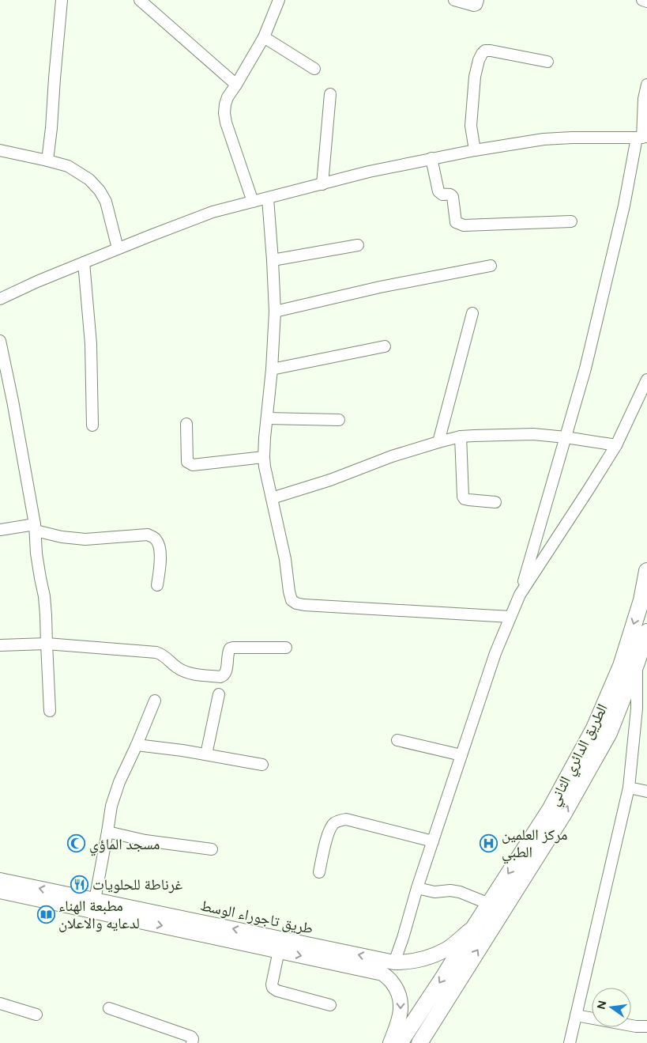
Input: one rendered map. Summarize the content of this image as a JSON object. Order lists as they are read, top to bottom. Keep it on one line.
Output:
{"streets":{"highway":["الطريق الدائري الثاني"],"main road":["طريق تاجوراء الوسط"]},"crossings":[["الطريق الدائري الثاني","طريق تاجوراء الوسط"]],"places":{"hospital":["مركز العلمين الطبي"],"mosque":["مسجد الماؤي"],"restaurant":["غرناطة للحلويات"],"library":["مطبعة الهناء لدعايه والاعلان"]},"north":"left"}
